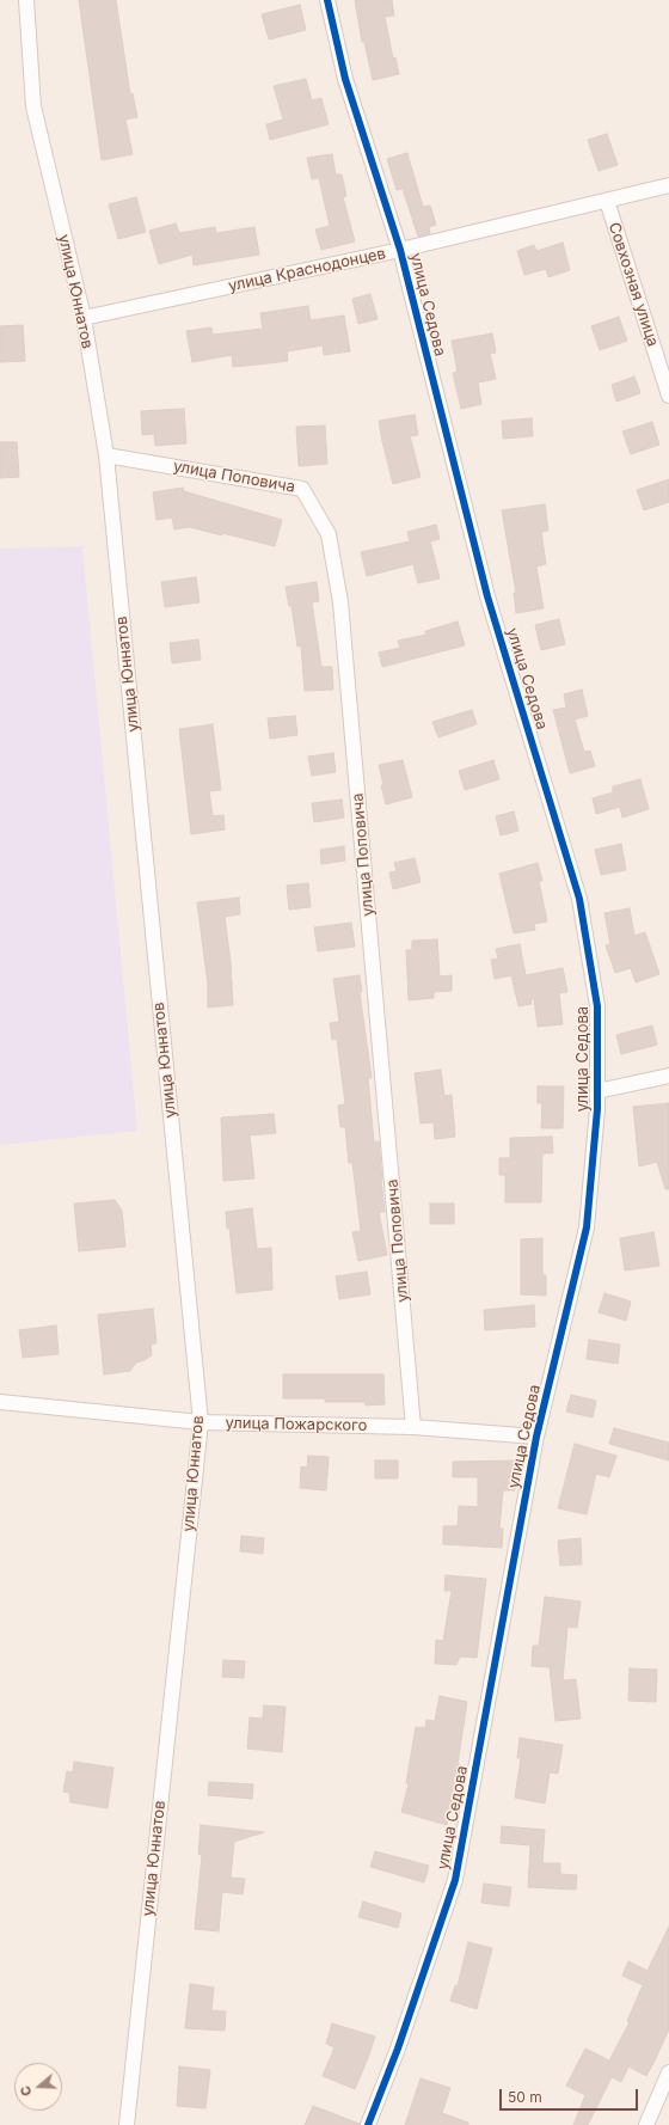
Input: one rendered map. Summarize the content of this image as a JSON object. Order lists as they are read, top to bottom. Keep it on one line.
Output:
{"streets":{"street":["улица Краснодонцев","Совхозная улица","улица Юннатов","улица Седова","улица Поповича","улица Пожарского"]},"crossings":[["улица Краснодонцев","Совхозная улица"],["улица Краснодонцев","улица Юннатов"],["улица Краснодонцев","улица Седова"],["улица Юннатов","улица Поповича"],["улица Юннатов","улица Пожарского"],["улица Седова","улица Пожарского"],["улица Поповича","улица Пожарского"]],"scale_bar":"50 m","north":"left"}
